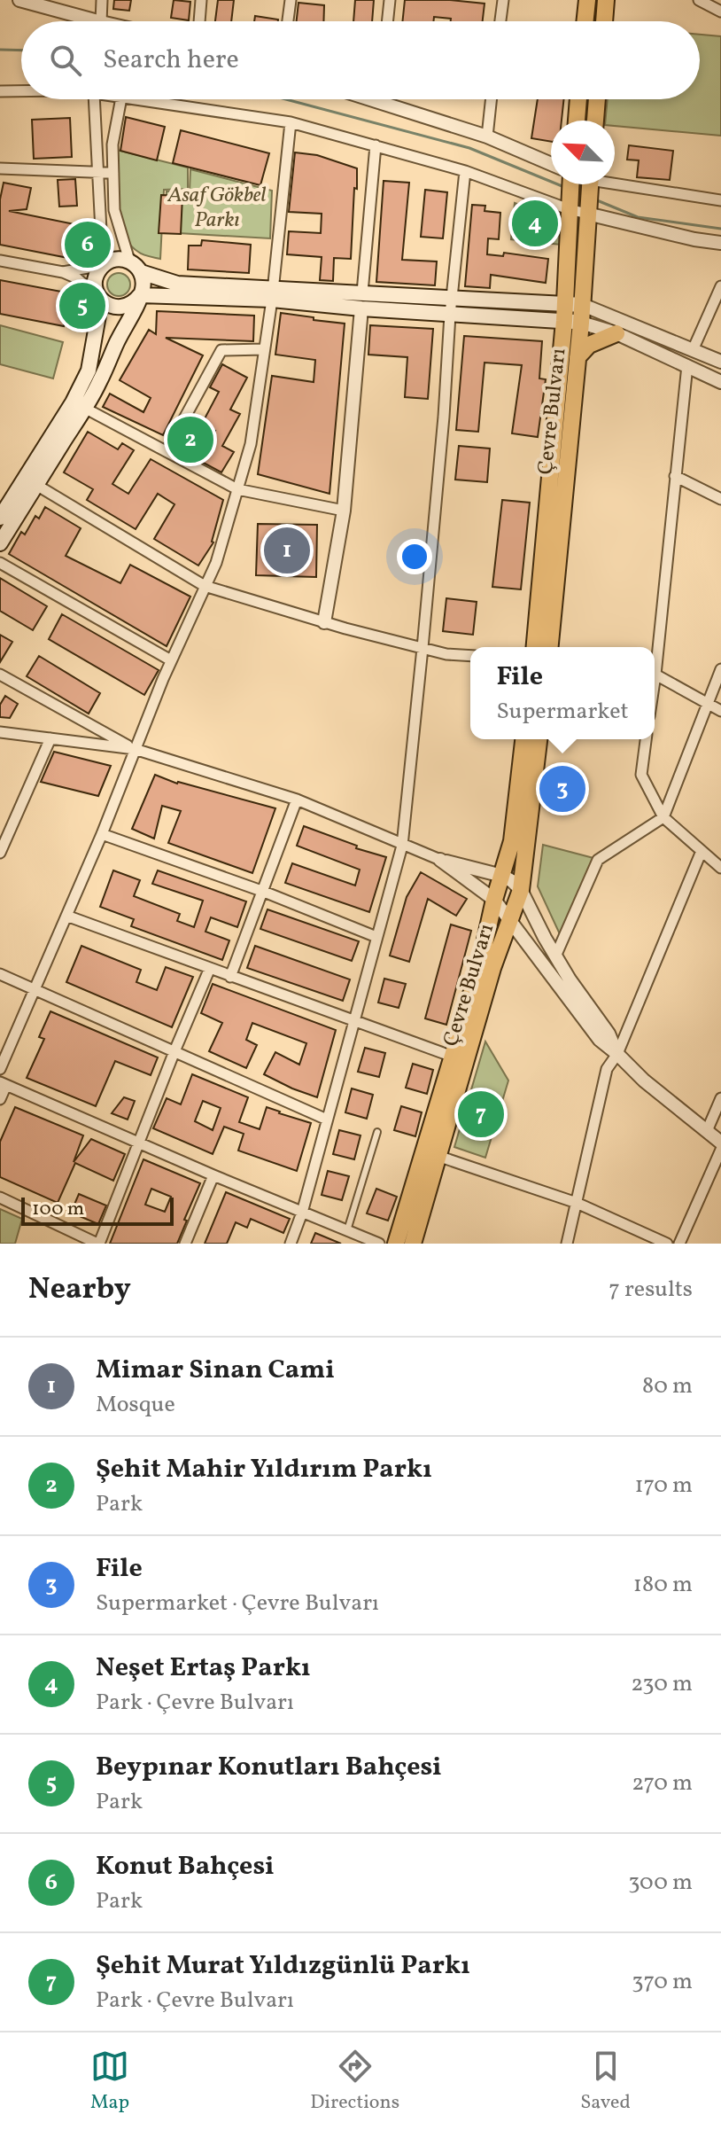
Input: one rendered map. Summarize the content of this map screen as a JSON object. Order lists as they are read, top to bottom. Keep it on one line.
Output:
{"streets":{"main road":["Çevre Bulvarı"]},"parks":["Asaf Gökbel Parkı"],"scale_bar":"100 m","north":"top left","page":{"search":"Search here","pins":["4","6","5","2","1","3","7"],"popup":["File","Supermarket"],"scale":"100 m","heading":["Nearby","7 results"],"list":[{"mark":"1","name":"Mimar Sinan Cami","note":"Mosque","value":"80 m"},{"mark":"2","name":"Şehit Mahir Yıldırım Parkı","note":"Park","value":"170 m"},{"mark":"3","name":"File","note":"Supermarket · Çevre Bulvarı","value":"180 m"},{"mark":"4","name":"Neşet Ertaş Parkı","note":"Park · Çevre Bulvarı","value":"230 m"},{"mark":"5","name":"Beypınar Konutları Bahçesi","note":"Park","value":"270 m"},{"mark":"6","name":"Konut Bahçesi","note":"Park","value":"300 m"},{"mark":"7","name":"Şehit Murat Yıldızgünlü Parkı","note":"Park · Çevre Bulvarı","value":"370 m"}],"nav":["Map","Directions","Saved"]}}
